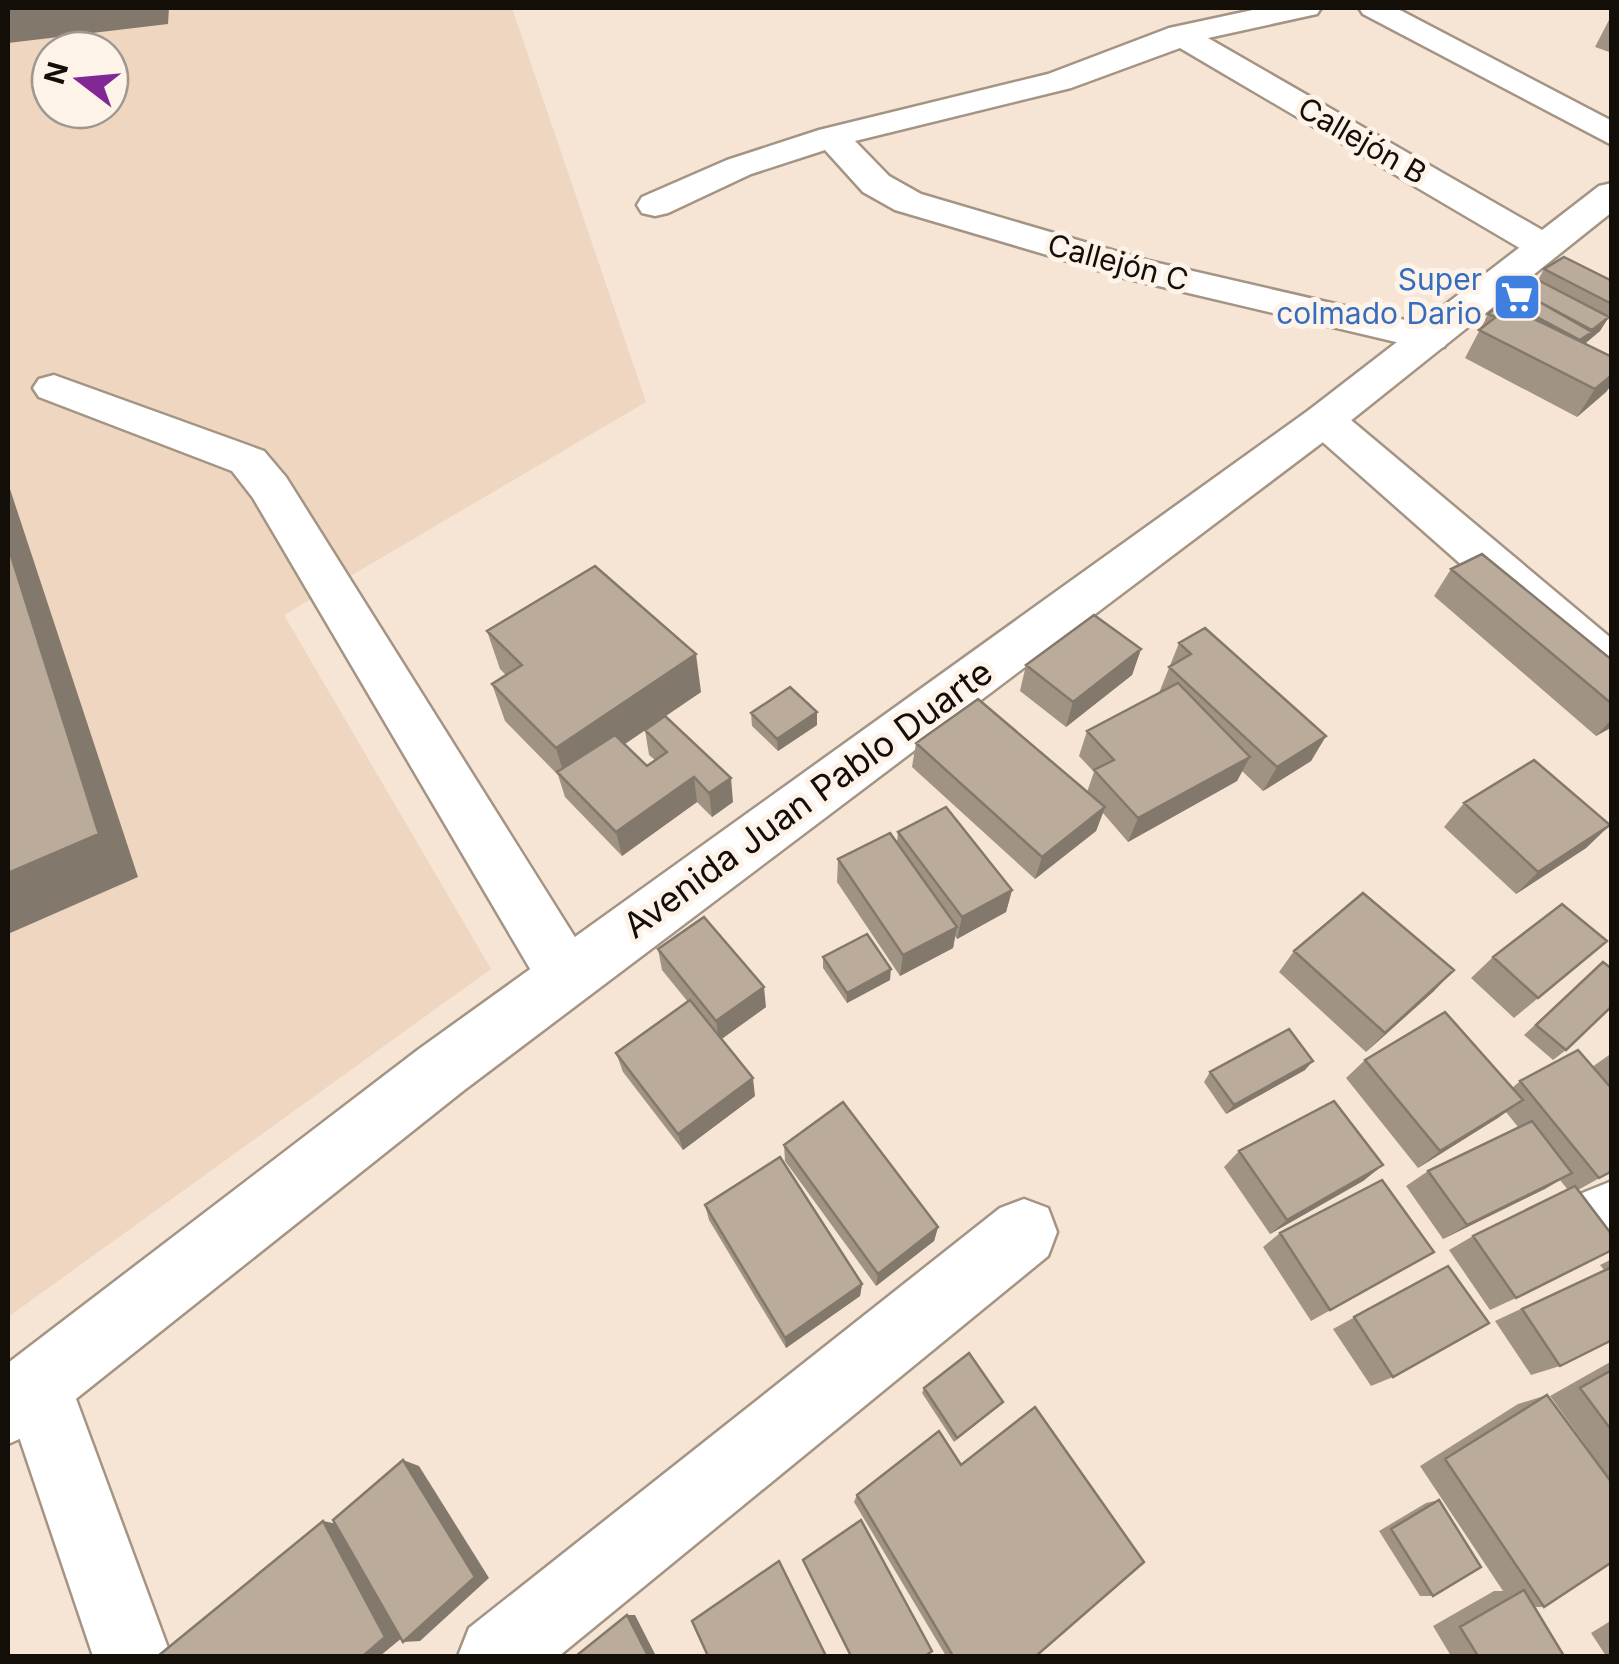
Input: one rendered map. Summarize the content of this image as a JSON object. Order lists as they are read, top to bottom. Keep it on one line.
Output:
{"streets":{"street":["Callejón B","Callejón C","Avenida Juan Pablo Duarte"]},"crossings":[["Callejón B","Avenida Juan Pablo Duarte"],["Callejón C","Avenida Juan Pablo Duarte"]],"places":{"supermarket":["Super colmado Dario"]},"north":"left"}
